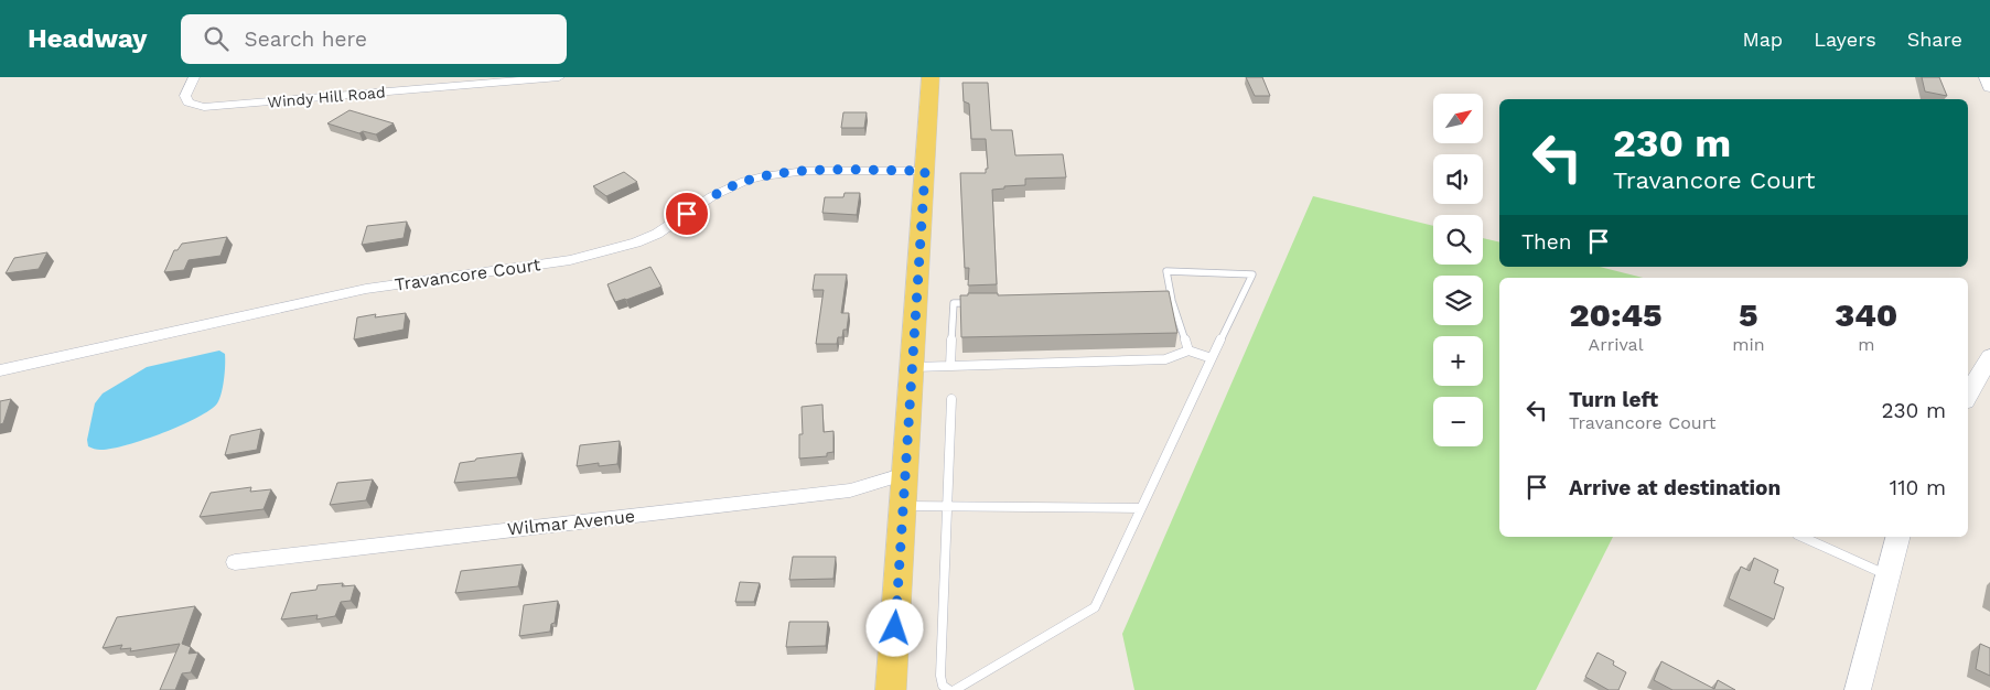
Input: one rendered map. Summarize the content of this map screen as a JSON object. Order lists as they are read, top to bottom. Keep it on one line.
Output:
{"streets":{"street":["Windy Hill Road","Travancore Court","Wilmar Avenue"]},"north":"top right","page":{"header":"Headway","search":"Search here","nav":["Map","Layers","Share"],"map_buttons":["+","−"],"turn":["230 m","Travancore Court"],"then":"Then","eta":["20:45","Arrival","5","min","340","m"],"list":[{"name":"Turn left","note":"Travancore Court","value":"230 m"},{"name":"Arrive at destination","value":"110 m"}]}}
